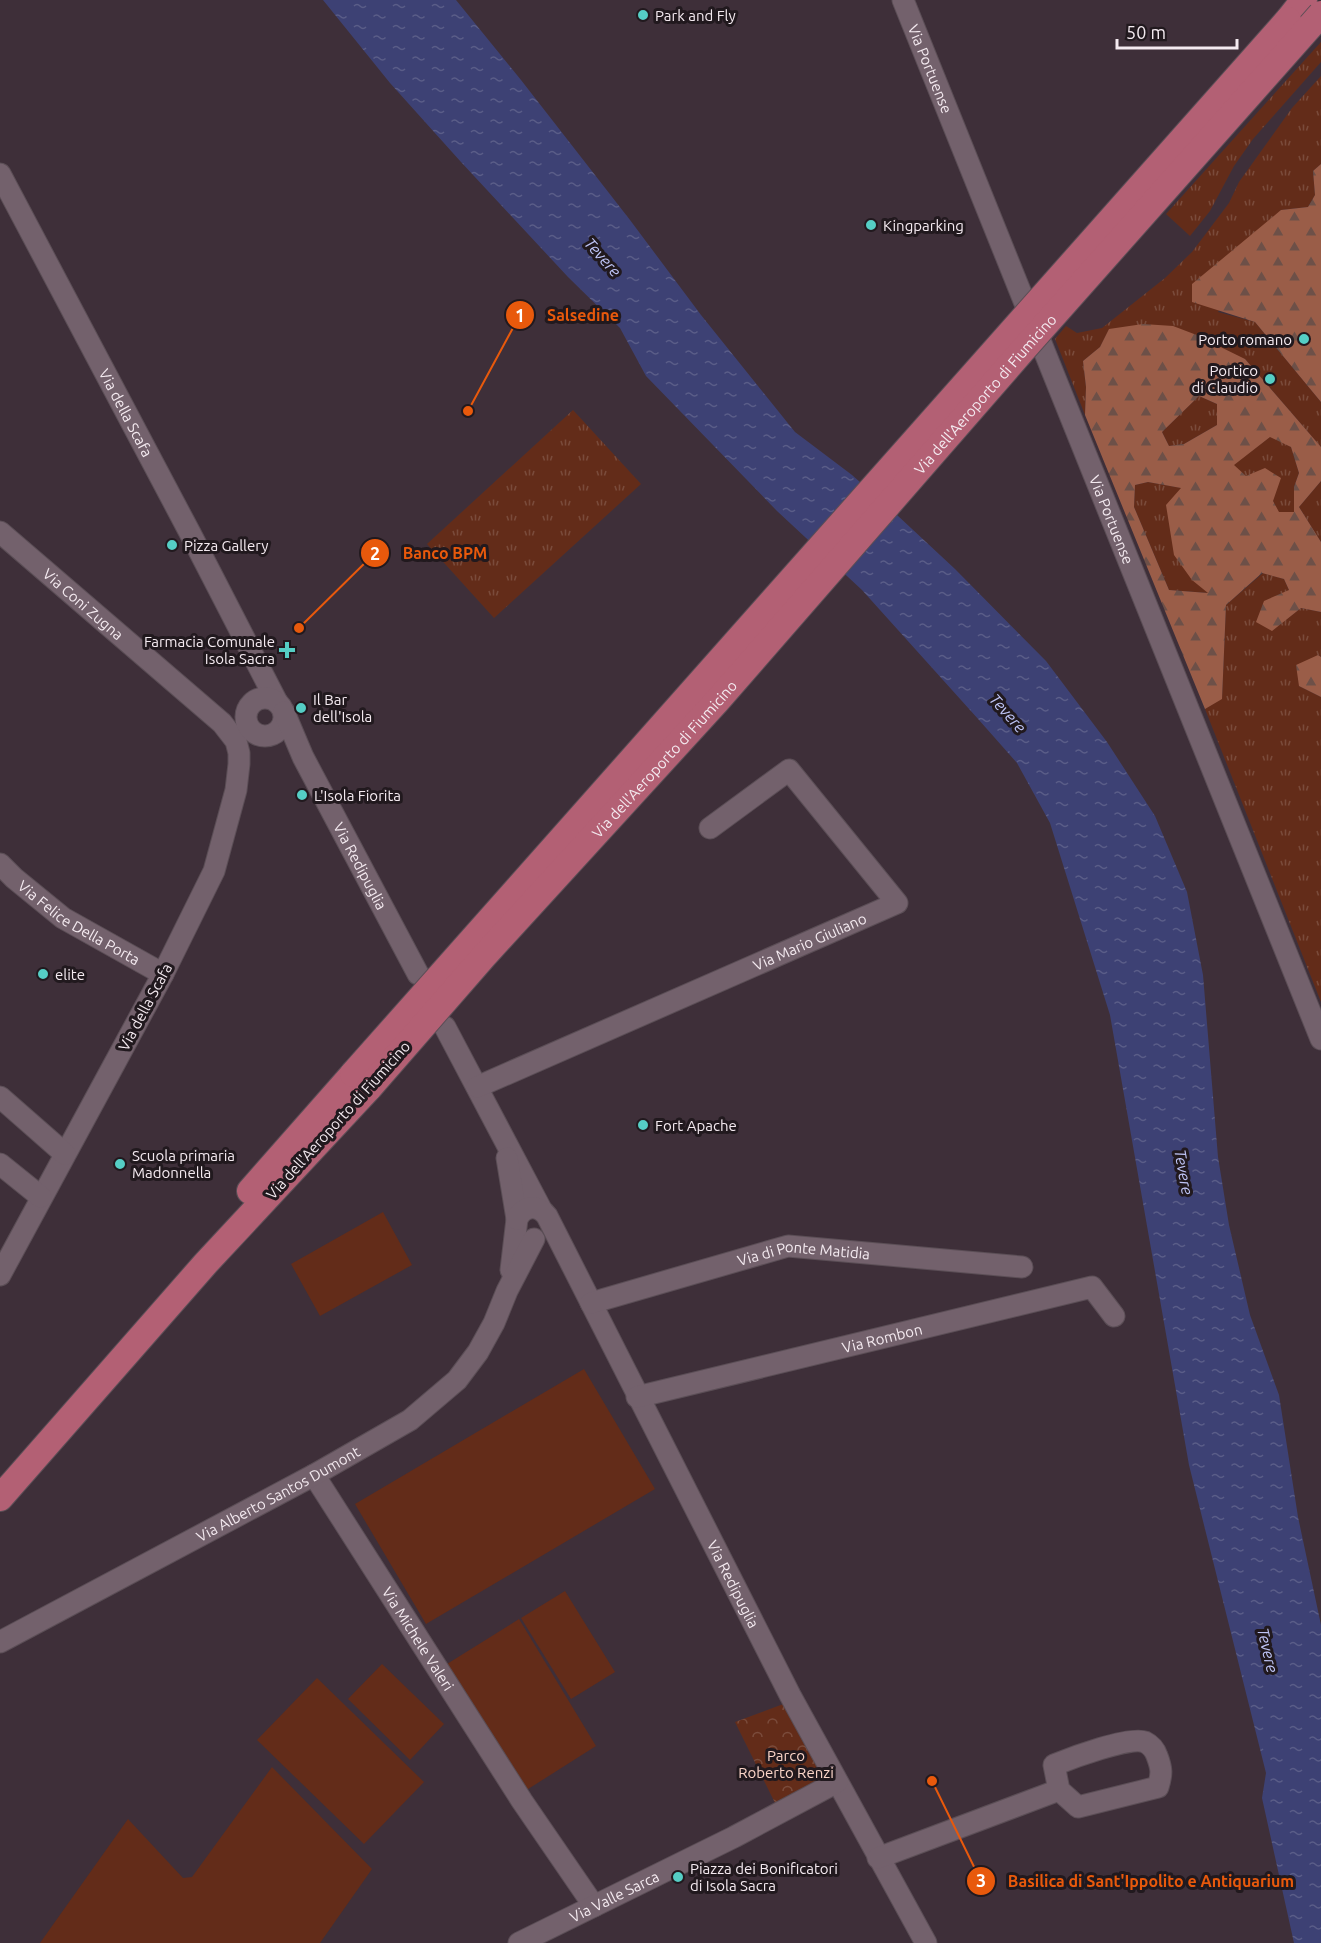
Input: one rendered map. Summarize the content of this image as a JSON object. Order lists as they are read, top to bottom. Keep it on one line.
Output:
{"streets":{"main road":["Via dell'Aeroporto di Fiumicino"],"street":["Via Portuense","Via della Scafa","Via Coni Zugna","Via Redipuglia","Via Felice Della Porta","Via Mario Giuliano","Via di Ponte Matidia","Via Rombon","Via Alberto Santos Dumont","Via Michele Valeri","Via Valle Sarca"]},"crossings":[["Via della Scafa","Via Coni Zugna"],["Via della Scafa","Via Redipuglia"],["Via della Scafa","Via Felice Della Porta"],["Via Redipuglia","Via Mario Giuliano"],["Via Redipuglia","Via di Ponte Matidia"],["Via Redipuglia","Via Rombon"],["Via Redipuglia","Via Valle Sarca"],["Via Alberto Santos Dumont","Via Michele Valeri"],["Via Michele Valeri","Via Valle Sarca"]],"water":["Tevere"],"parks":["Parco Roberto Renzi"],"places":{"other":["Park and Fly","Kingparking","Porto romano","Portico di Claudio","Salsedine","Pizza Gallery","Banco BPM","Il Bar dell'Isola","L'Isola Fiorita","elite","Fort Apache","Scuola primaria Madonnella","Basilica di Sant'Ippolito e Antiquarium","Piazza dei Bonificatori di Isola Sacra"],"health":["Farmacia Comunale Isola Sacra"]},"scale_bar":"50 m"}
